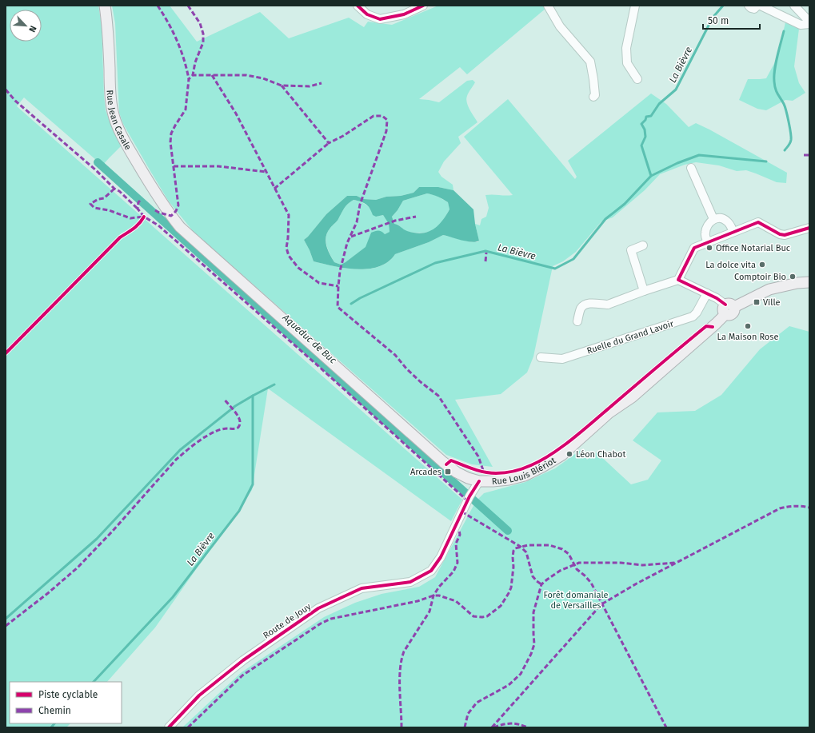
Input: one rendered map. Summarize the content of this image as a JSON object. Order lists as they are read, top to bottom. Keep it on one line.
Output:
{"streets":{"main road":["Rue Jean Casale","Rue Louis Blériot"],"street":["Ruelle du Grand Lavoir","Route de Jouy"]},"crossings":[["Rue Jean Casale","Rue Louis Blériot"],["Rue Jean Casale","Route de Jouy"],["Rue Louis Blériot","Route de Jouy"]],"water":["La Bièvre","Aqueduc de Buc"],"parks":["Forêt domaniale de Versailles"],"places":{"other":["Office Notarial Buc","La dolce vita","Comptoir Bio","La Maison Rose","Léon Chabot"],"transit":["Ville","Arcades"]},"legend":["Piste cyclable","Chemin"],"scale_bar":"50 m","north":"bottom right"}
